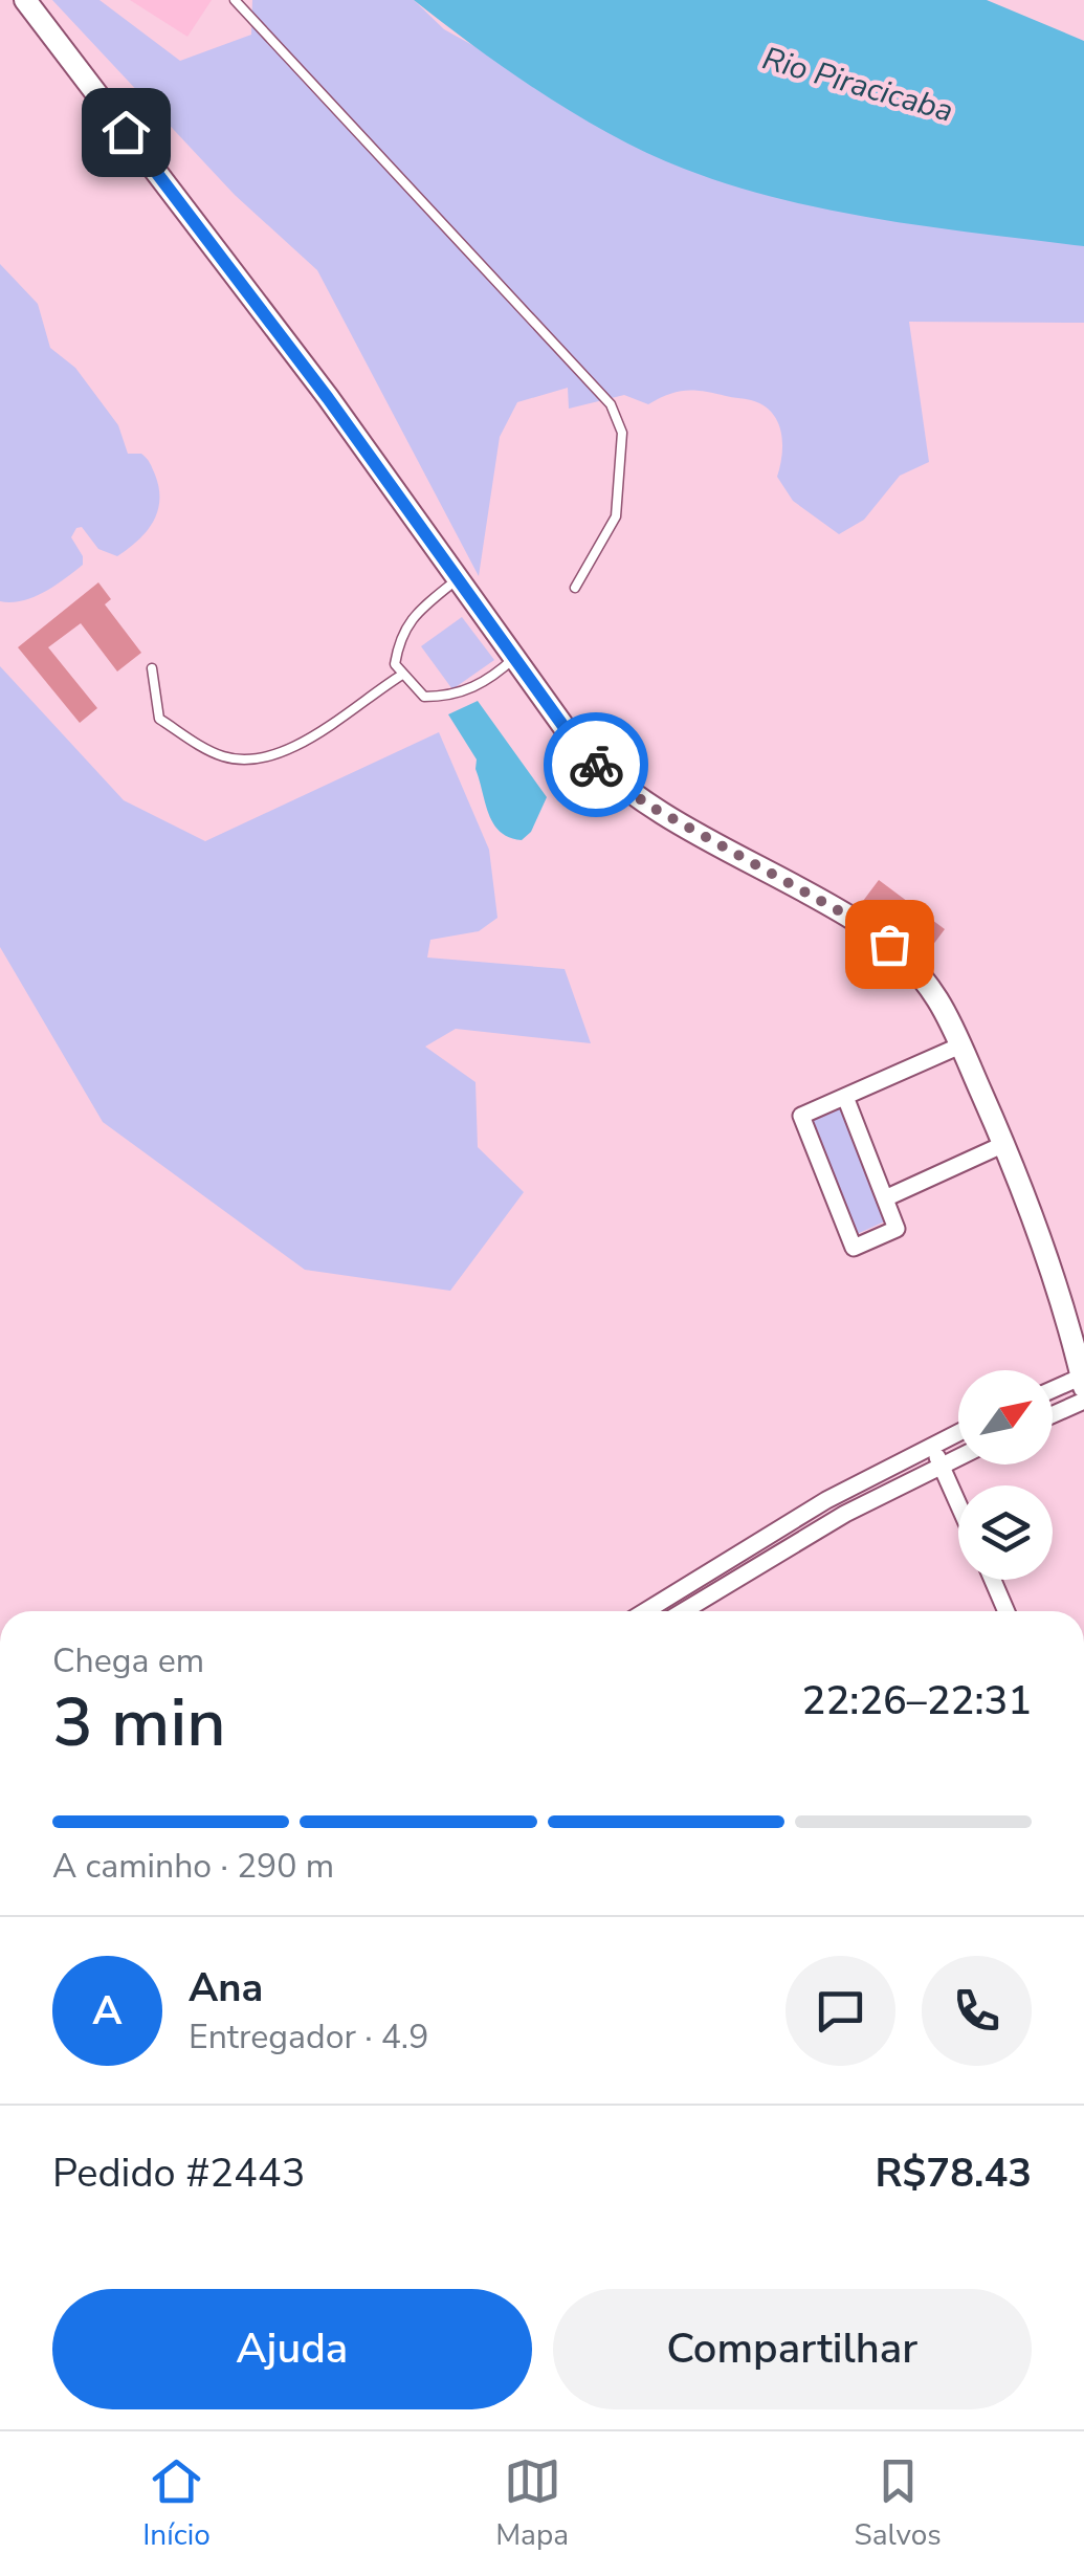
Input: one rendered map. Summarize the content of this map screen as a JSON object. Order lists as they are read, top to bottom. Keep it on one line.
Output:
{"water":["Rio Piracicaba"],"north":"top right","page":{"heading":["3 min","Chega em","22:26–22:31"],"panel":["Ana","Entregador · 4.9","Pedido #2443","R$78.43"],"bar":"A caminho · 290 m","round":"A","buttons":["Ajuda","Compartilhar"],"tabs":["Início","Mapa","Salvos"]}}
